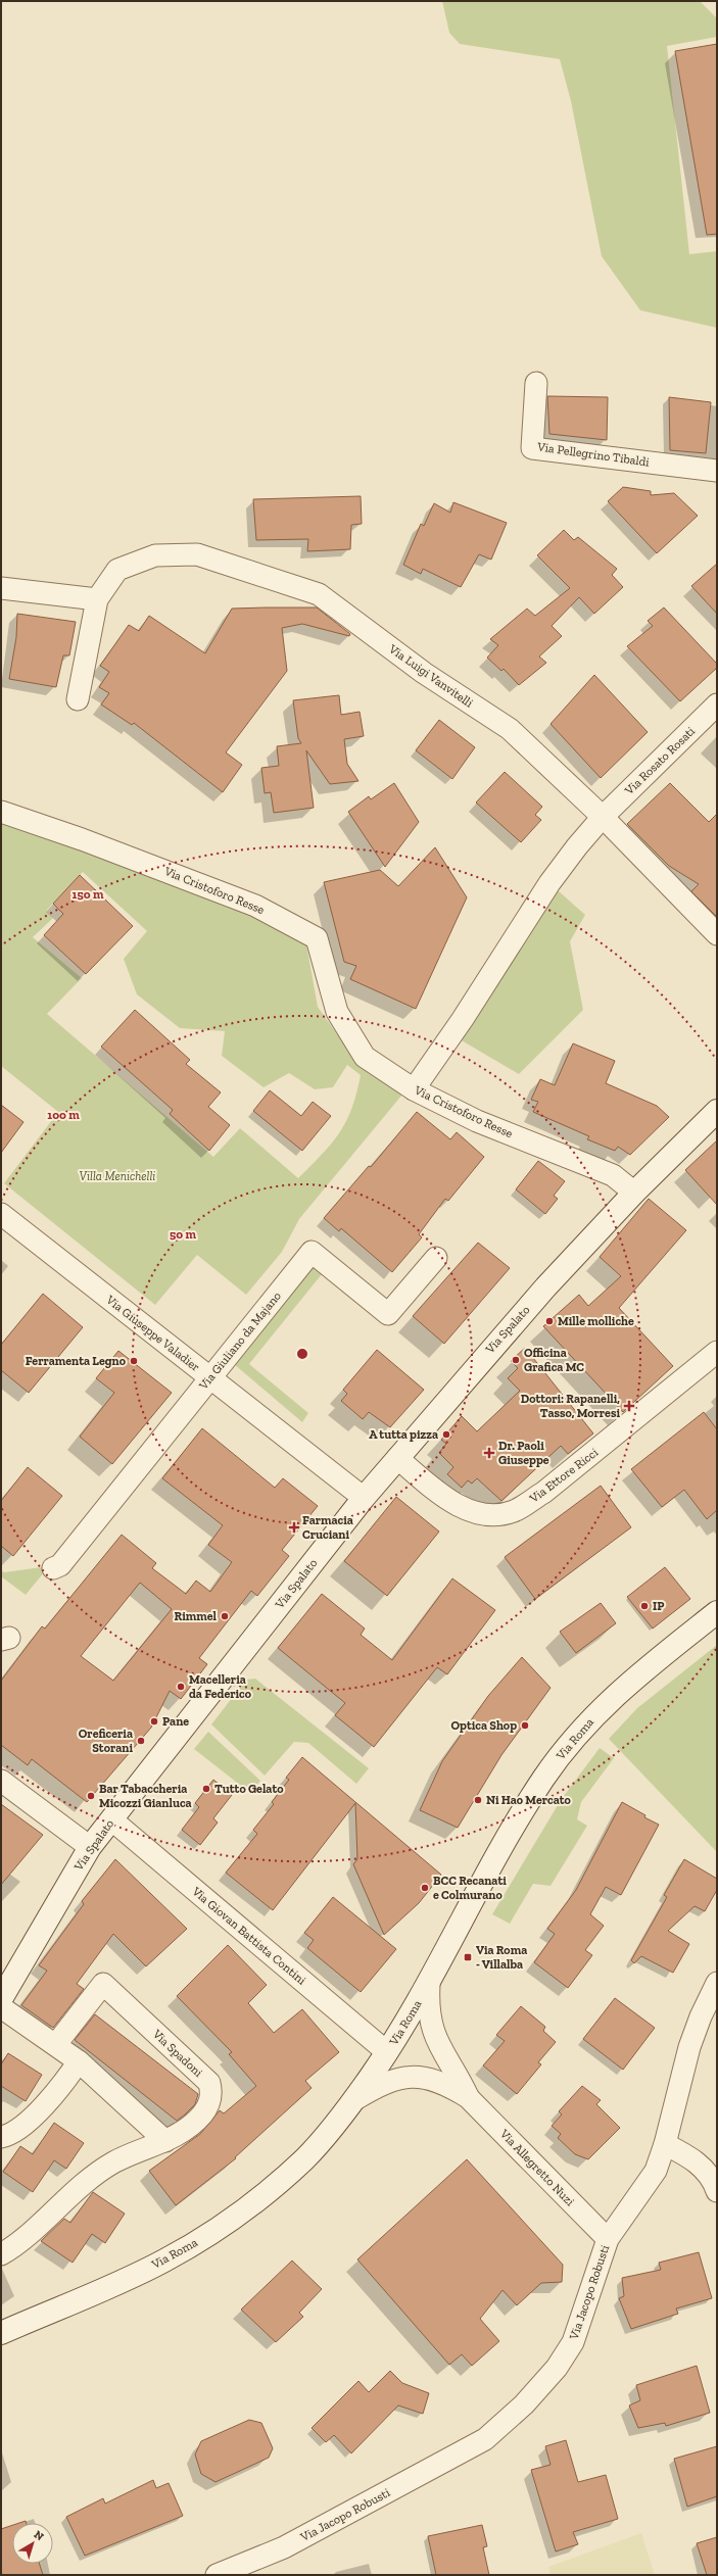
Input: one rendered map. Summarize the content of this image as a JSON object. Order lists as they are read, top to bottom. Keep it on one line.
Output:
{"streets":{"main road":["Via Spalato","Via Roma"],"street":["Via Pellegrino Tibaldi","Via Luigi Vanvitelli","Via Rosato Rosati","Via Cristoforo Resse","Via Giuseppe Valadier","Via Giuliano da Majano","Via Ettore Ricci","Via Giovan Battista Contini","Via Spadoni","Via Allegretto Nuzi","Via Jacopo Robusti"]},"crossings":[["Via Luigi Vanvitelli","Via Rosato Rosati"],["Via Rosato Rosati","Via Cristoforo Resse"],["Via Cristoforo Resse","Via Spalato"],["Via Spalato","Via Giuseppe Valadier"],["Via Spalato","Via Ettore Ricci"],["Via Spalato","Via Giovan Battista Contini"],["Via Giuseppe Valadier","Via Giuliano da Majano"],["Via Roma","Via Giovan Battista Contini"],["Via Roma","Via Allegretto Nuzi"],["Via Allegretto Nuzi","Via Jacopo Robusti"]],"parks":["Villa Menichelli"],"places":{"other":["Mille molliche","Officina Grafica MC","Ferramenta Legno","A tutta pizza","IP","Rimmel","Macelleria da Federico","Pane","Optica Shop","Oreficeria Storani","Tutto Gelato","Bar Tabaccheria Micozzi Gianluca","Ni Hao Mercato","BCC Recanati e Colmurano"],"health":["Dottori: Rapanelli, Tasso, Morresi","Dr. Paoli Giuseppe","Farmacia Cruciani"],"transit":["Via Roma - Villalba"]},"north":"top right","rings":["150 m","100 m","50 m"]}
